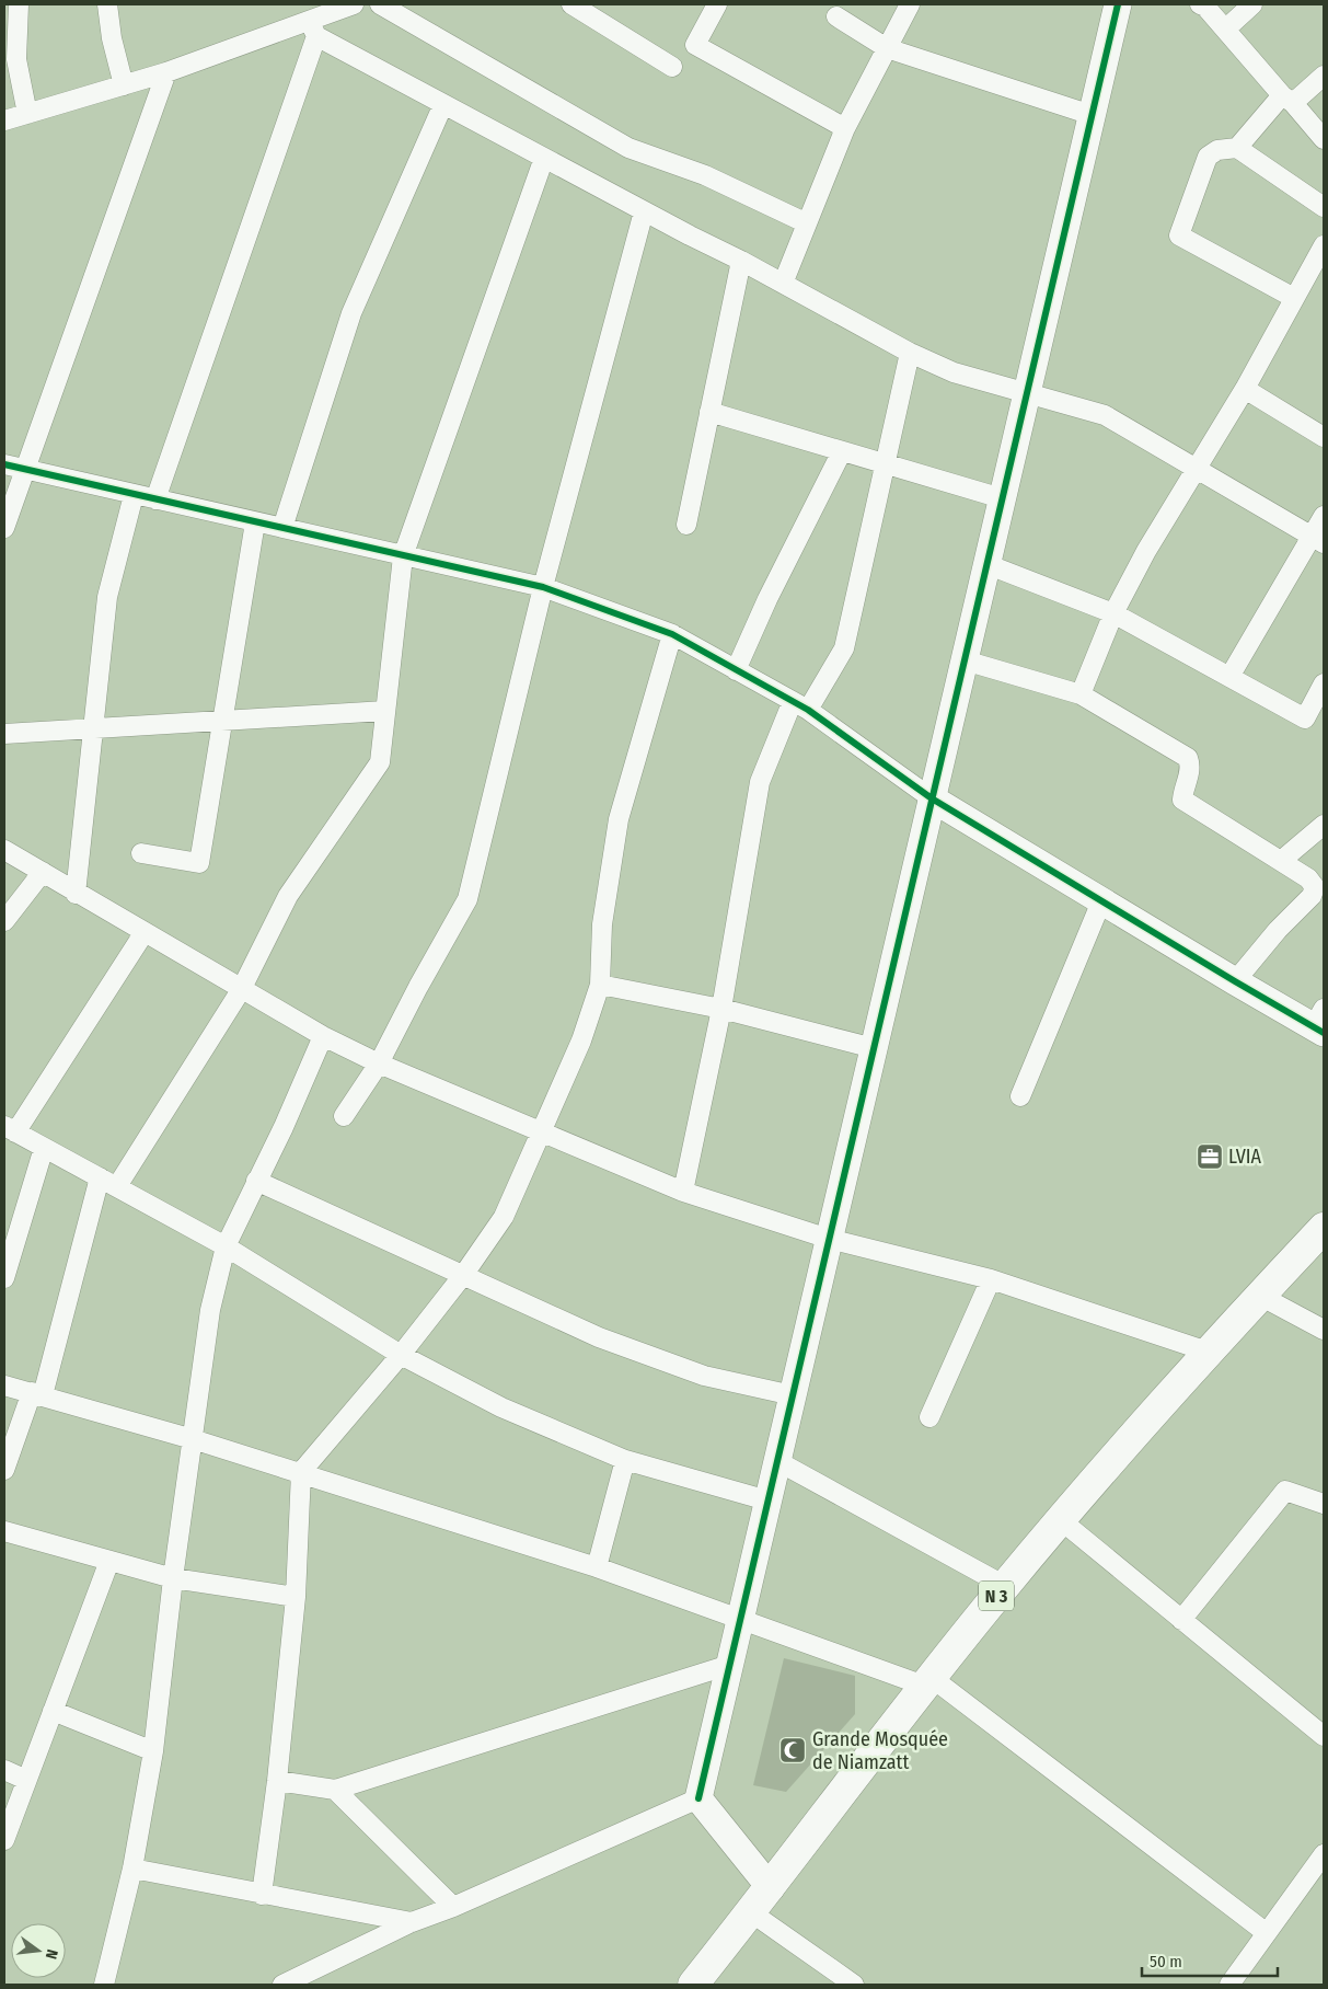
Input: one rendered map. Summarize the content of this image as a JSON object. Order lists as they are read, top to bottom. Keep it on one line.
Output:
{"streets":{"main road":["N 3"]},"places":{"office":["LVIA"],"mosque":["Grande Mosquée de Niamzatt"]},"scale_bar":"50 m","north":"right"}
